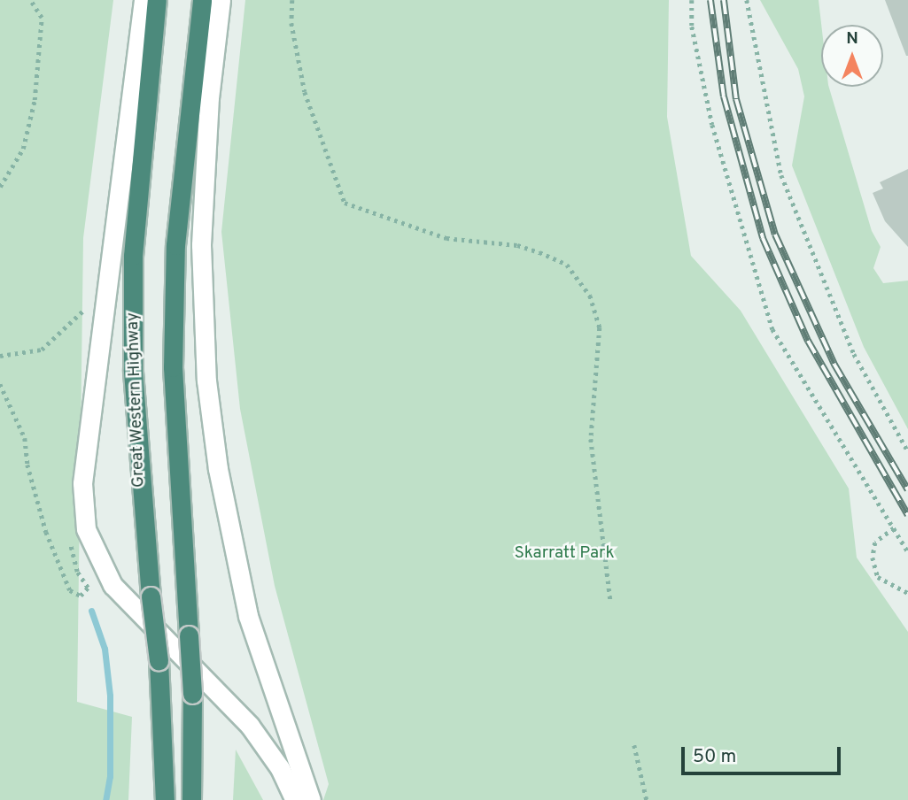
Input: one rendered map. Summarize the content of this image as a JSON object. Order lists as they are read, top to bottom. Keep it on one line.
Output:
{"streets":{"highway":["Great Western Highway"]},"parks":["Skarratt Park"],"scale_bar":"50 m","north":"top"}
